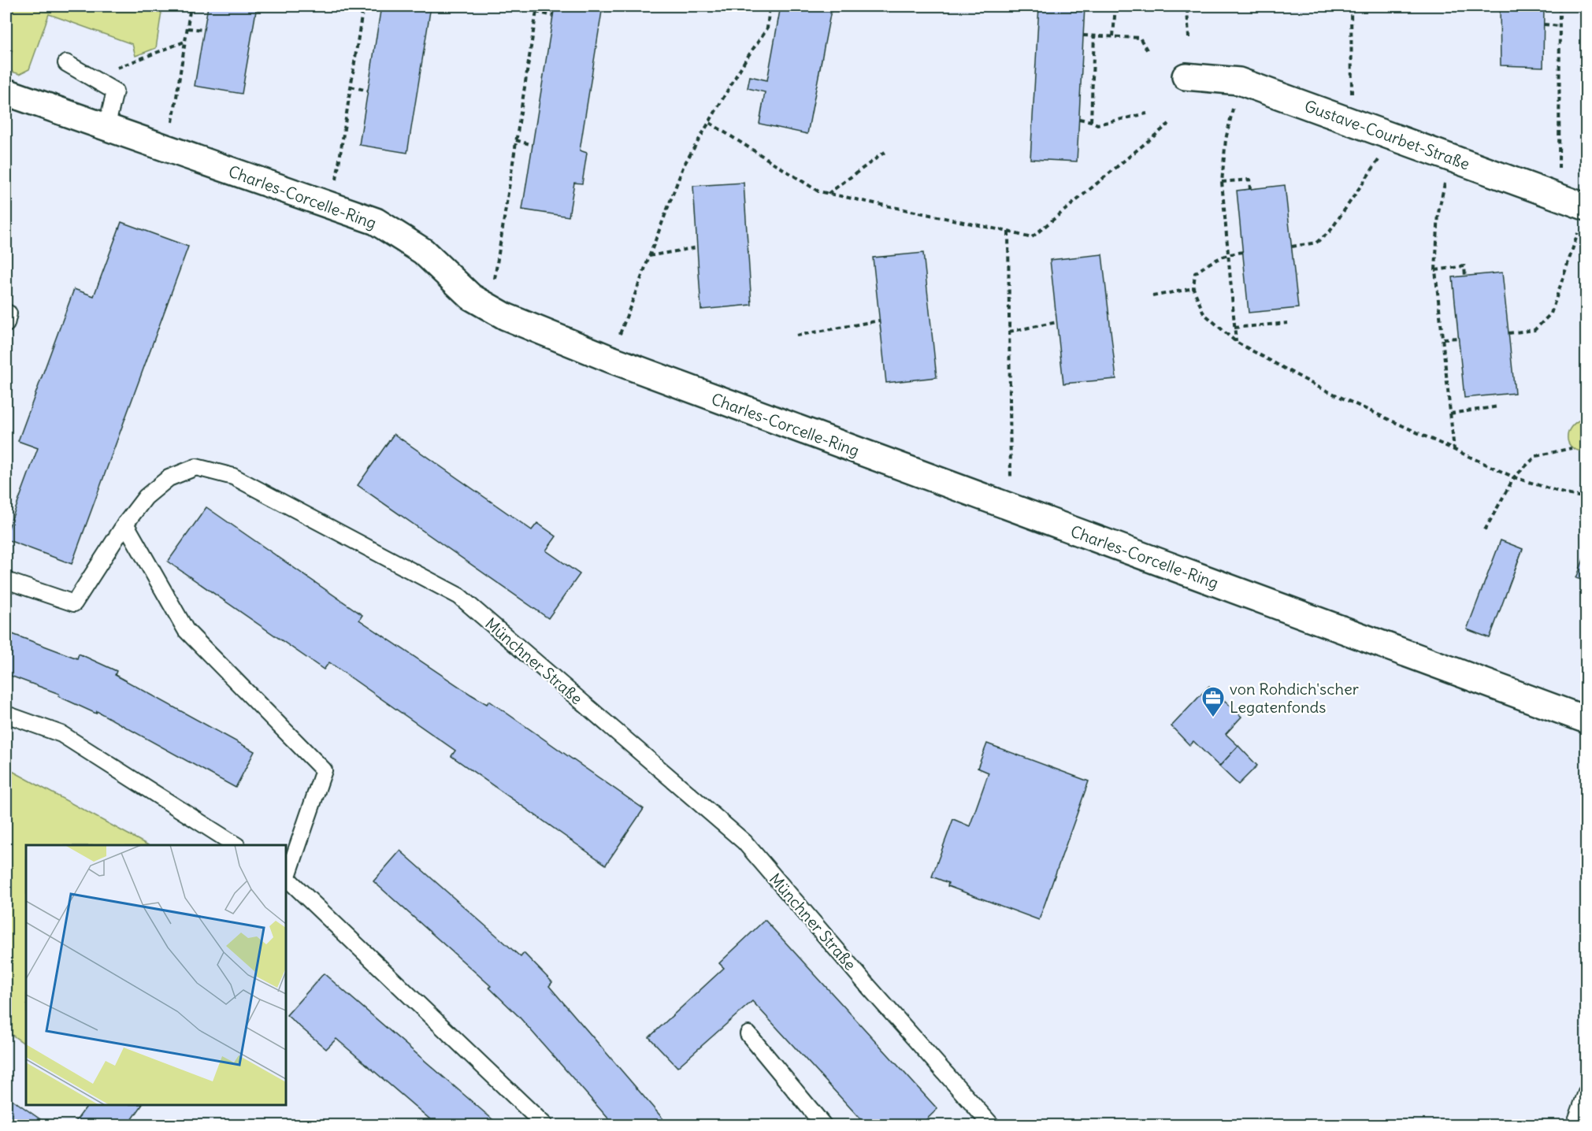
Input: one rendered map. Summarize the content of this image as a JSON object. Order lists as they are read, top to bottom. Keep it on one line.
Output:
{"streets":{"street":["Gustave-Courbet-Straße","Charles-Corcelle-Ring"],"lane":["Münchner Straße"]},"places":{"office":["von Rohdich'scher Legatenfonds"]}}
